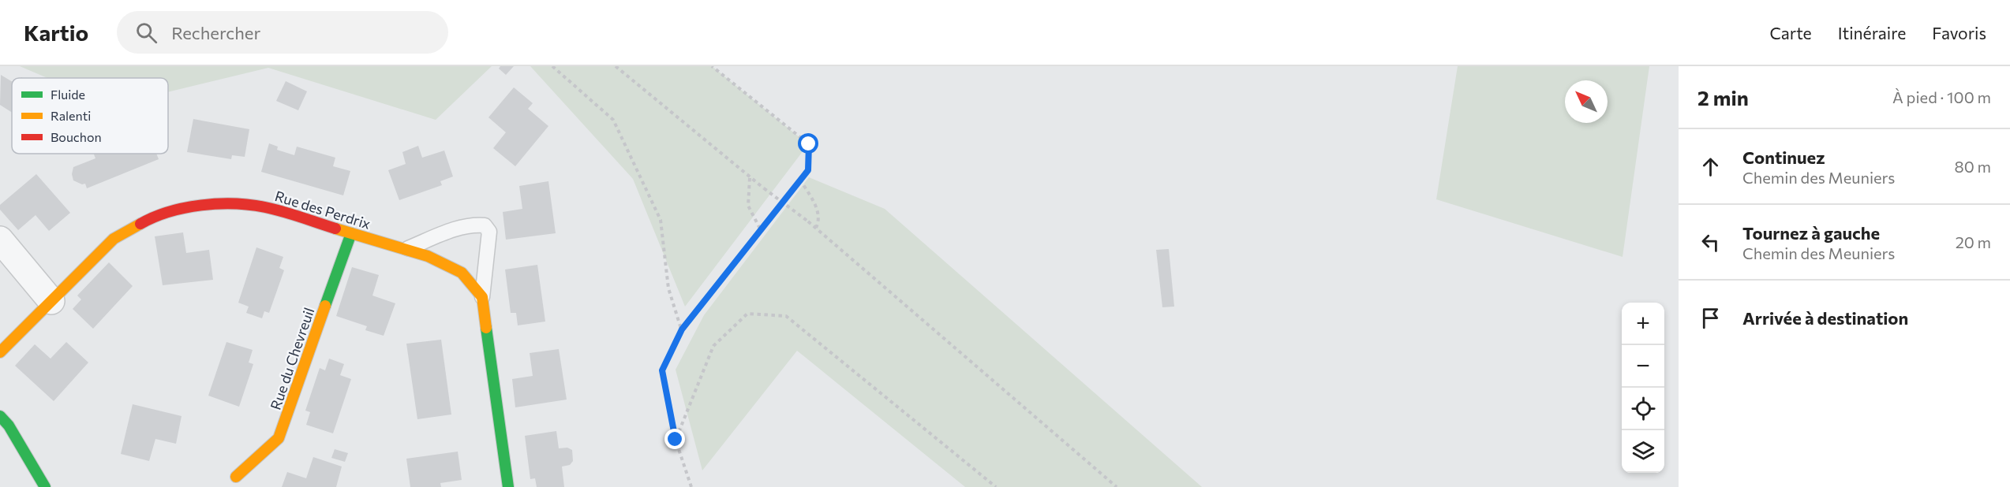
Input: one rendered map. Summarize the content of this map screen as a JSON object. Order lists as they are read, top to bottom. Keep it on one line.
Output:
{"streets":{"street":["Rue des Perdrix","Rue du Chevreuil"]},"crossings":[["Rue des Perdrix","Rue du Chevreuil"]],"legend":["Fluide","Ralenti","Bouchon"],"north":"top left","page":{"header":"Kartio","search":"Rechercher","nav":["Carte","Itinéraire","Favoris"],"heading":["2 min","À pied · 100 m"],"list":[["Continuez","Chemin des Meuniers","80 m"],["Tournez à gauche","Chemin des Meuniers","20 m"],"Arrivée à destination"],"map_buttons":["+","−"]}}
